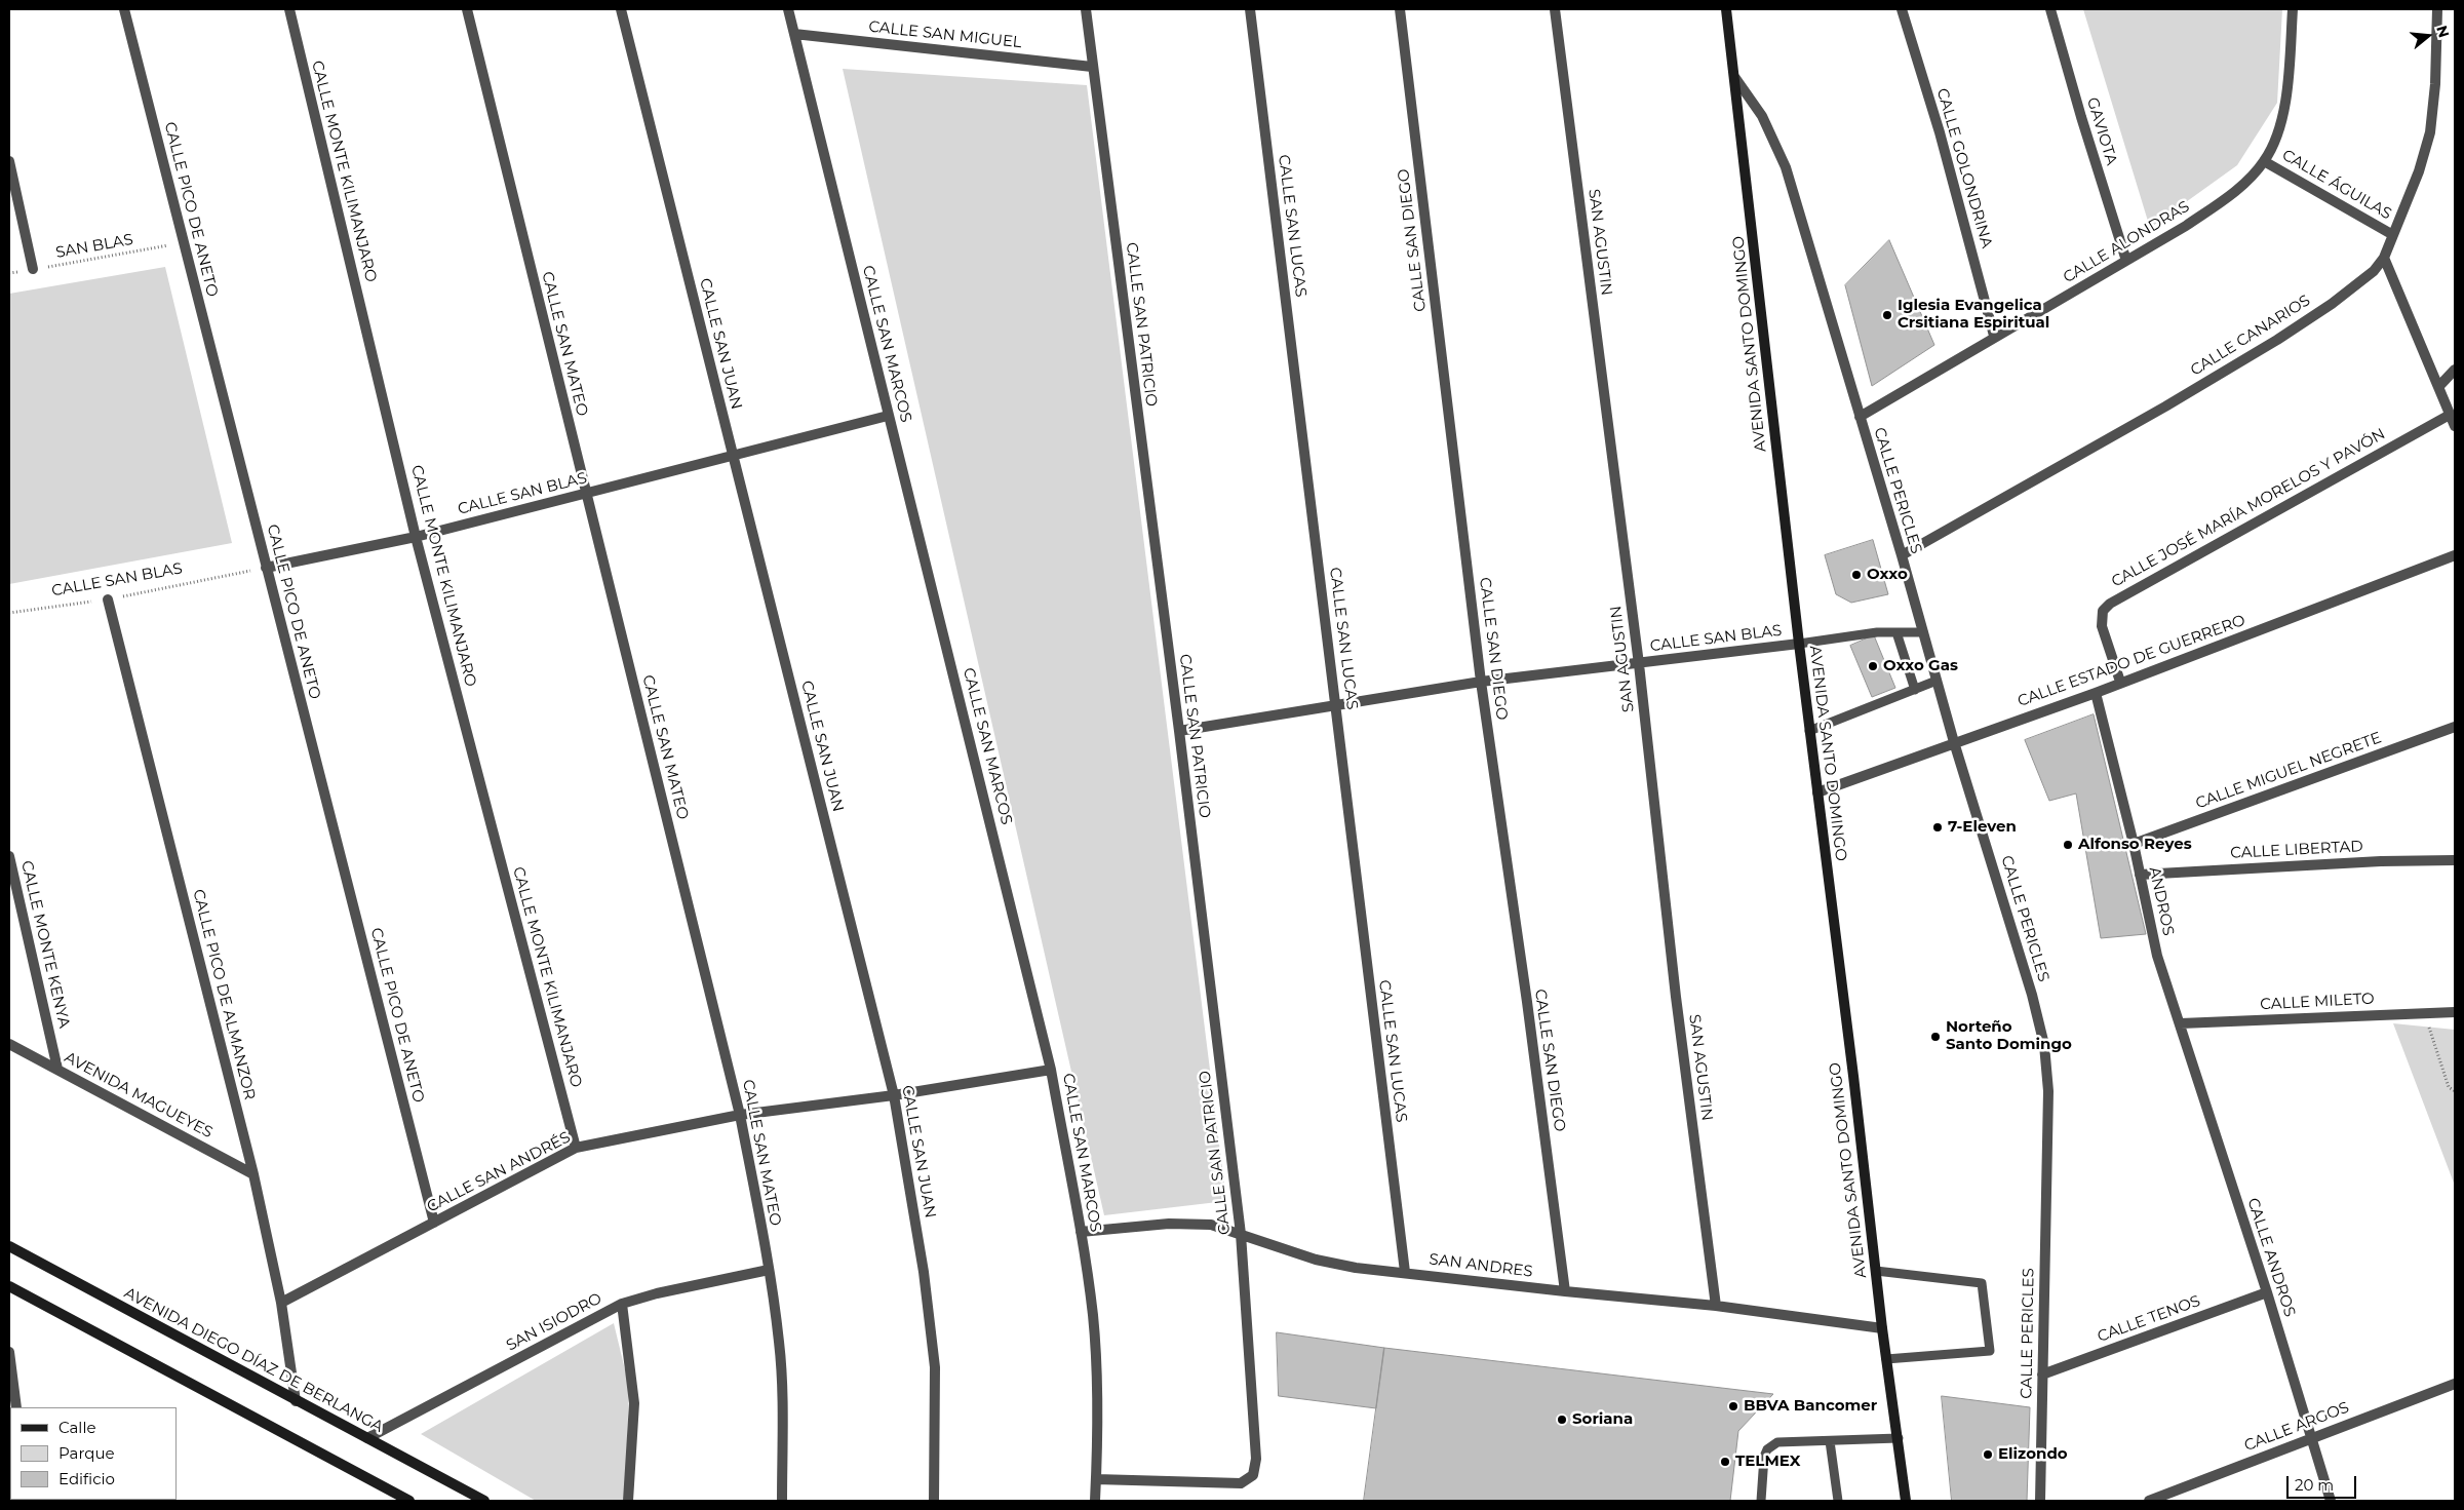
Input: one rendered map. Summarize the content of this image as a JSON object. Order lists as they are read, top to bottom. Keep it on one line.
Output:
{"streets":{"main road":["AVENIDA SANTO DOMINGO","AVENIDA DIEGO DÍAZ DE BERLANGA"],"street":["CALLE SAN MIGUEL","GAVIOTA","CALLE GOLONDRINA","CALLE MONTE KILIMANJARO","CALLE ÁGUILAS","CALLE PICO DE ANETO","CALLE SAN LUCAS","CALLE SAN DIEGO","SAN AGUSTIN","CALLE ALONDRAS","CALLE SAN PATRICIO","CALLE CANARIOS","CALLE SAN MATEO","CALLE SAN JUAN","CALLE SAN MARCOS","CALLE PERICLES","CALLE SAN BLAS","CALLE JOSÉ MARÍA MORELOS Y PAVÓN","CALLE ESTADO DE GUERRERO","CALLE MIGUEL NEGRETE","CALLE LIBERTAD","ANDROS","CALLE MONTE KENYA","CALLE PICO DE ALMANZOR","CALLE MILETO","AVENIDA MAGUEYES","CALLE SAN ANDRÉS","CALLE ANDROS","SAN ANDRES","CALLE TENOS","SAN ISIODRO","CALLE ARGOS"],"path":["SAN BLAS"]},"crossings":[["CALLE SAN MIGUEL","CALLE SAN PATRICIO"],["CALLE SAN MIGUEL","CALLE SAN MARCOS"],["GAVIOTA","CALLE ALONDRAS"],["CALLE GOLONDRINA","CALLE ALONDRAS"],["CALLE MONTE KILIMANJARO","CALLE SAN BLAS"],["CALLE MONTE KILIMANJARO","CALLE SAN ANDRÉS"],["CALLE ÁGUILAS","CALLE ALONDRAS"],["CALLE ÁGUILAS","CALLE CANARIOS"],["CALLE PICO DE ANETO","SAN BLAS"],["CALLE PICO DE ANETO","CALLE SAN BLAS"],["CALLE PICO DE ANETO","CALLE SAN ANDRÉS"],["CALLE SAN LUCAS","CALLE SAN BLAS"],["CALLE SAN LUCAS","SAN ANDRES"],["CALLE SAN DIEGO","CALLE SAN BLAS"],["CALLE SAN DIEGO","SAN ANDRES"],["SAN AGUSTIN","CALLE SAN BLAS"],["SAN AGUSTIN","SAN ANDRES"],["CALLE ALONDRAS","CALLE PERICLES"],["CALLE SAN PATRICIO","CALLE SAN MARCOS"],["CALLE SAN PATRICIO","CALLE SAN BLAS"],["CALLE SAN PATRICIO","SAN ANDRES"],["CALLE CANARIOS","CALLE PERICLES"],["CALLE SAN MATEO","CALLE SAN BLAS"],["CALLE SAN MATEO","CALLE SAN ANDRÉS"],["CALLE SAN MATEO","SAN ISIODRO"],["CALLE SAN JUAN","CALLE SAN BLAS"],["CALLE SAN JUAN","CALLE SAN ANDRÉS"],["CALLE SAN MARCOS","CALLE SAN BLAS"],["CALLE SAN MARCOS","CALLE SAN ANDRÉS"],["CALLE SAN MARCOS","SAN ANDRES"],["AVENIDA SANTO DOMINGO","CALLE PERICLES"],["AVENIDA SANTO DOMINGO","CALLE SAN BLAS"],["AVENIDA SANTO DOMINGO","CALLE ESTADO DE GUERRERO"],["AVENIDA SANTO DOMINGO","SAN ANDRES"],["CALLE PERICLES","CALLE ESTADO DE GUERRERO"],["CALLE PERICLES","CALLE TENOS"],["CALLE SAN BLAS","CALLE PICO DE ALMANZOR"],["CALLE JOSÉ MARÍA MORELOS Y PAVÓN","CALLE ESTADO DE GUERRERO"],["CALLE ESTADO DE GUERRERO","ANDROS"],["CALLE MIGUEL NEGRETE","ANDROS"],["CALLE LIBERTAD","ANDROS"],["ANDROS","CALLE MILETO"],["ANDROS","CALLE ANDROS"],["CALLE MONTE KENYA","AVENIDA MAGUEYES"],["CALLE PICO DE ALMANZOR","AVENIDA MAGUEYES"],["CALLE PICO DE ALMANZOR","CALLE SAN ANDRÉS"],["CALLE PICO DE ALMANZOR","AVENIDA DIEGO DÍAZ DE BERLANGA"],["CALLE MILETO","CALLE ANDROS"],["CALLE ANDROS","CALLE TENOS"],["CALLE ANDROS","CALLE ARGOS"],["SAN ISIODRO","AVENIDA DIEGO DÍAZ DE BERLANGA"]],"places":["Iglesia Evangelica Crsitiana Espiritual","Oxxo","Oxxo Gas","7-Eleven","Alfonso Reyes","Norteño Santo Domingo","BBVA Bancomer","Soriana","Elizondo","TELMEX"],"legend":["Calle","Parque","Edificio"],"scale_bar":"20 m","north":"right"}
